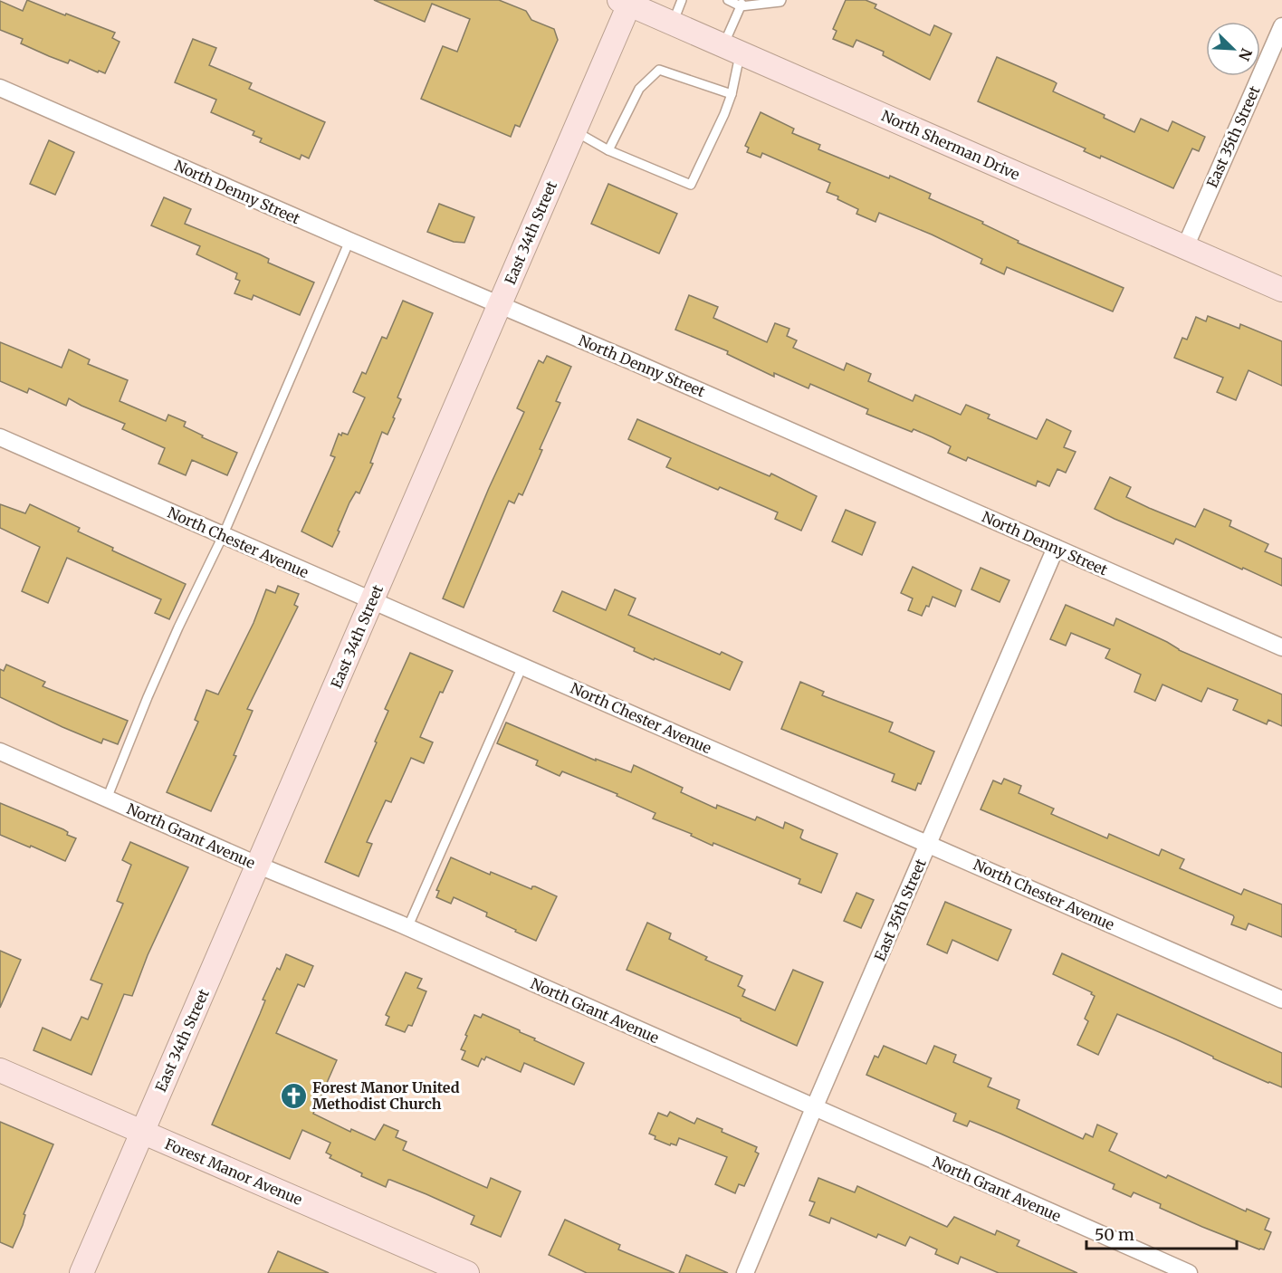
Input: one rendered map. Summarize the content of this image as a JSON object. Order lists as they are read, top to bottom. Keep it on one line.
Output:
{"streets":{"main road":["North Sherman Drive","East 34th Street","Forest Manor Avenue"],"street":["East 35th Street","North Denny Street","North Chester Avenue","North Grant Avenue"]},"crossings":[["East 35th Street","North Sherman Drive"],["East 35th Street","North Denny Street"],["East 35th Street","North Chester Avenue"],["East 35th Street","North Grant Avenue"],["North Sherman Drive","East 34th Street"],["North Denny Street","East 34th Street"],["East 34th Street","North Chester Avenue"],["East 34th Street","North Grant Avenue"],["East 34th Street","Forest Manor Avenue"]],"places":{"church":["Forest Manor United Methodist Church"]},"scale_bar":"50 m","north":"bottom right"}
